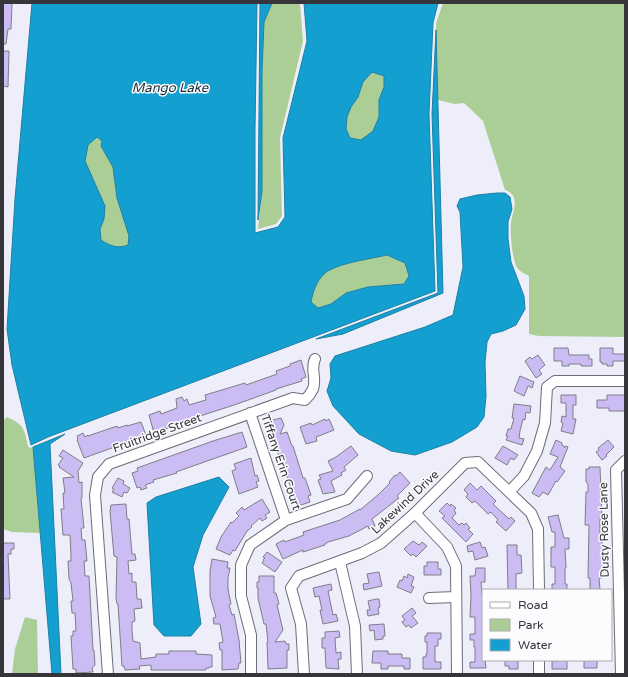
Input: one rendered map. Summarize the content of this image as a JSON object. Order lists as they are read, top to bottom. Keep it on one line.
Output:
{"streets":{"street":["Fruitridge Street","Tiffany Erin Court","Lakewind Drive","Dusty Rose Lane"]},"crossings":[["Fruitridge Street","Tiffany Erin Court"]],"water":["Mango Lake"],"legend":["Road","Park","Water"]}
